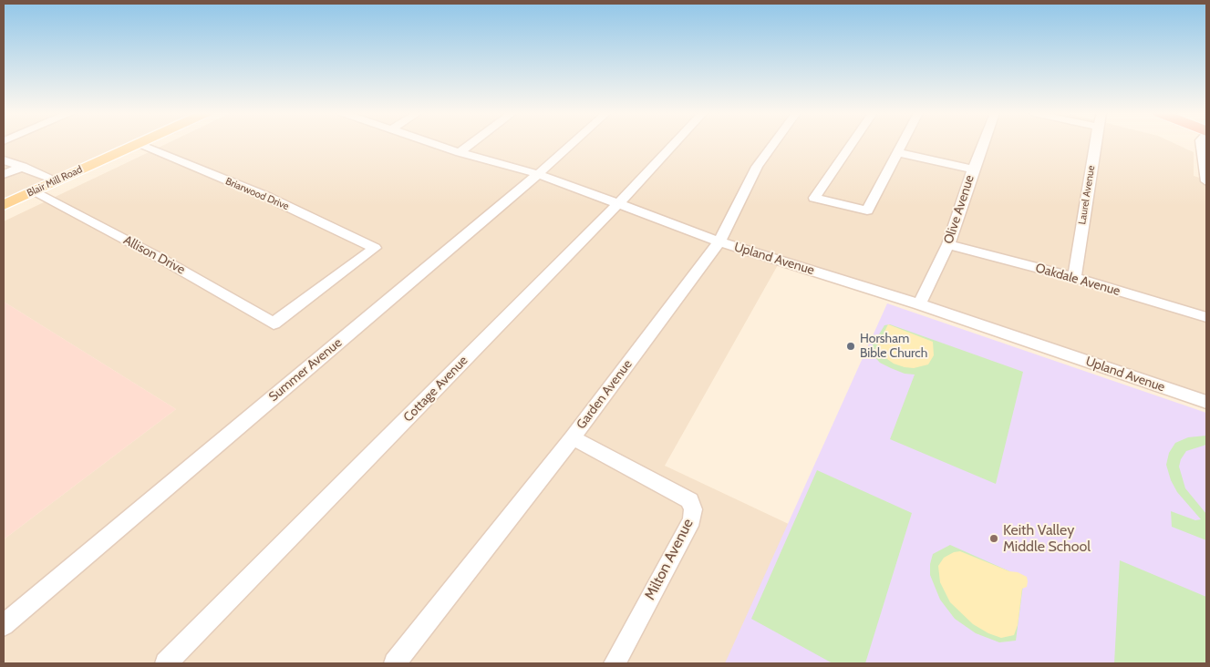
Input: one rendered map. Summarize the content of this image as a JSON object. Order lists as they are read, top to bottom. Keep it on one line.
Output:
{"streets":{"main road":["Blair Mill Road"],"street":["Briarwood Drive","Laurel Avenue","Olive Avenue","Allison Drive","Upland Avenue","Oakdale Avenue","Summer Avenue","Cottage Avenue","Garden Avenue","Milton Avenue"]},"crossings":[["Blair Mill Road","Allison Drive"],["Briarwood Drive","Allison Drive"],["Laurel Avenue","Oakdale Avenue"],["Olive Avenue","Upland Avenue"],["Olive Avenue","Oakdale Avenue"],["Upland Avenue","Summer Avenue"],["Upland Avenue","Cottage Avenue"],["Upland Avenue","Garden Avenue"],["Garden Avenue","Milton Avenue"]],"places":["Horsham Bible Church","Keith Valley Middle School"]}
